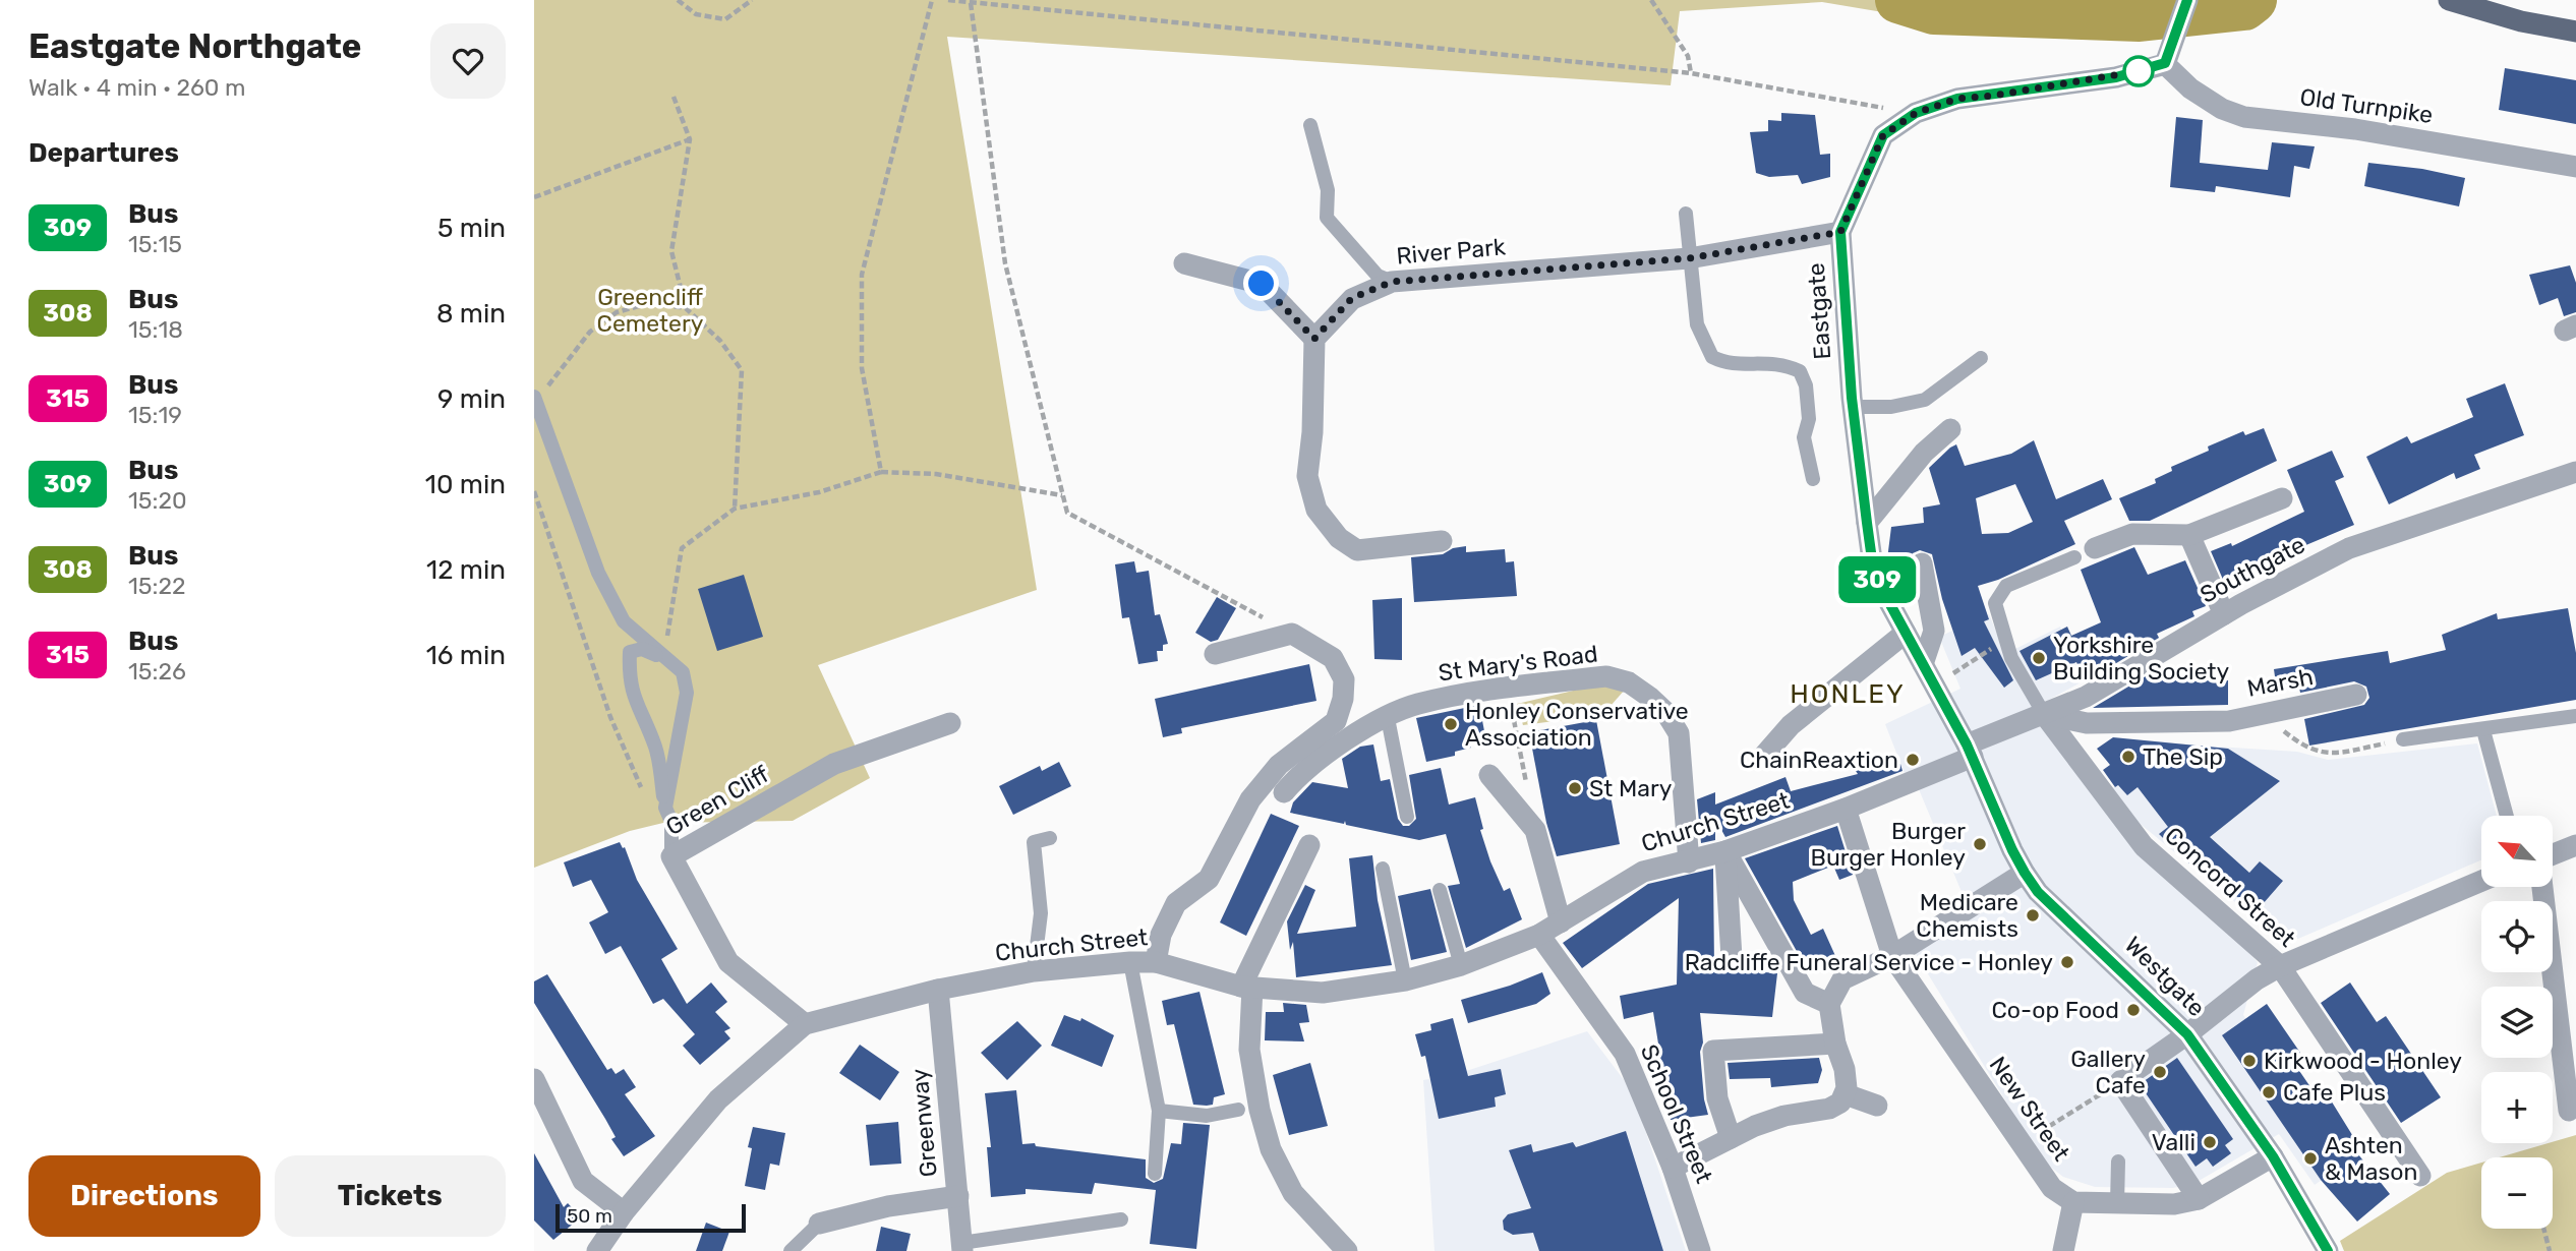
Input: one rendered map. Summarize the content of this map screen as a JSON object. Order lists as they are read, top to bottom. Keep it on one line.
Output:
{"streets":{"street":["Old Turnpike","River Park","Eastgate","Southgate","St Mary's Road","Marsh","Green Cliff","Church Street","Concord Street","Westgate","New Street","School Street","Greenway"]},"crossings":[["Old Turnpike","Eastgate"],["River Park","Eastgate"],["Eastgate","Southgate"],["Eastgate","Church Street"],["Eastgate","Westgate"],["Southgate","Marsh"],["Southgate","Church Street"],["Southgate","Concord Street"],["Southgate","Westgate"],["St Mary's Road","Church Street"],["Marsh","Concord Street"],["Church Street","Westgate"],["Church Street","New Street"],["Church Street","School Street"],["Church Street","Greenway"]],"districts":["HONLEY"],"parks":["Greencliff Cemetery"],"places":["Yorkshire Building Society","Honley Conservative Association","The Sip","ChainReaxtion","St Mary","Burger Burger Honley","Medicare Chemists","Radcliffe Funeral Service - Honley","Co-op Food","Kirkwood - Honley","Gallery Cafe","Cafe Plus","Valli","Ashten & Mason"],"lines":["bus line 309"],"scale_bar":"50 m","north":"top left","page":{"heading":[["Eastgate Northgate","Walk · 4 min · 260 m"],"Departures"],"on_map":"309","list":[{"mark":"309","name":"Bus","note":"15:15","value":"5 min"},{"mark":"308","name":"Bus","note":"15:18","value":"8 min"},{"mark":"315","name":"Bus","note":"15:19","value":"9 min"},{"mark":"309","name":"Bus","note":"15:20","value":"10 min"},{"mark":"308","name":"Bus","note":"15:22","value":"12 min"},{"mark":"315","name":"Bus","note":"15:26","value":"16 min"}],"map_buttons":["+","−"],"buttons":["Directions","Tickets"],"scale":"50 m"}}
